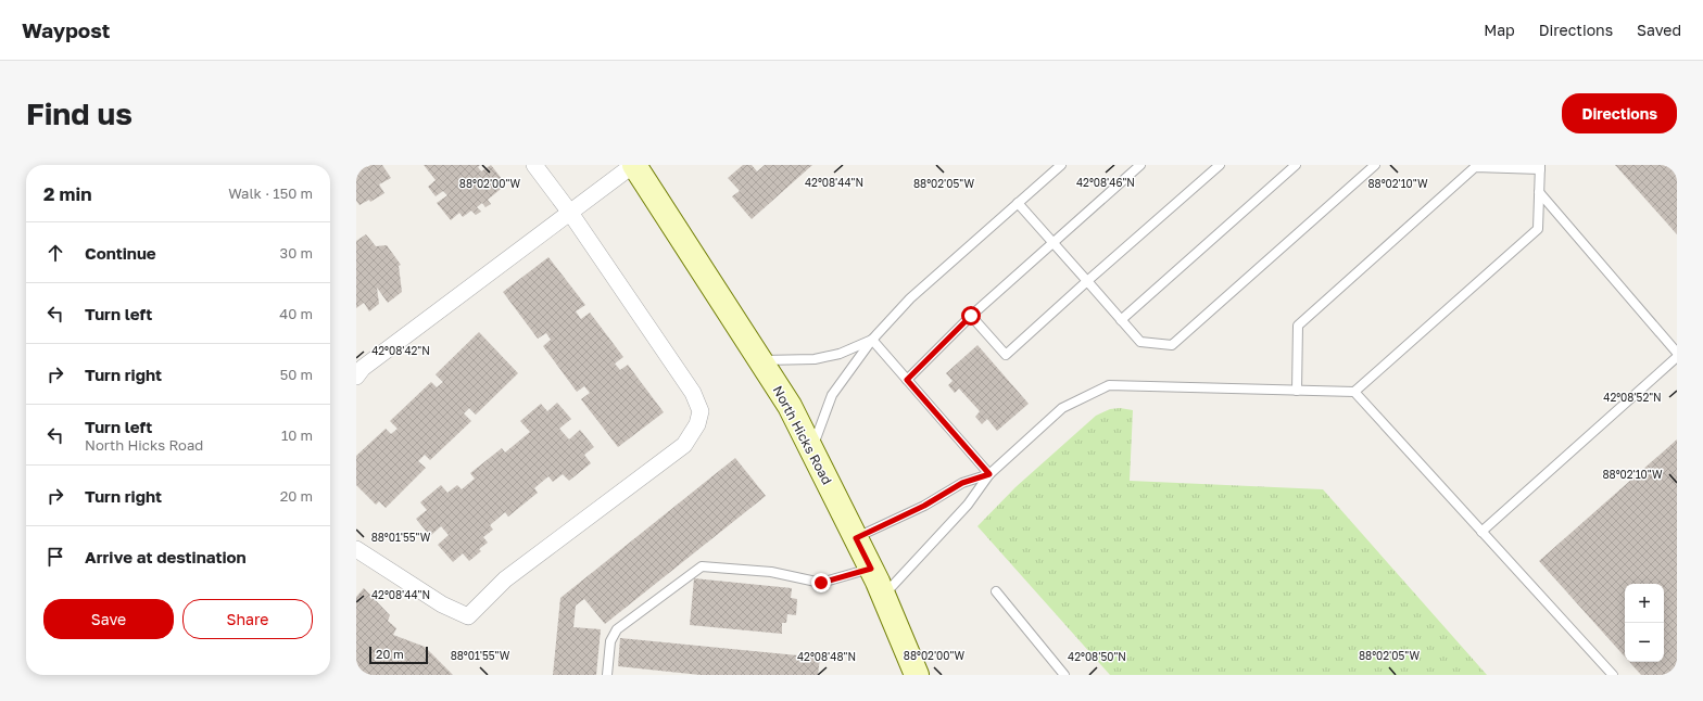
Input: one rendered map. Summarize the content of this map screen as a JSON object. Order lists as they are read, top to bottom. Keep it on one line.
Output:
{"streets":{"main road":["North Hicks Road"]},"scale_bar":"20 m","page":{"header":"Waypost","nav":["Map","Directions","Saved"],"buttons":["Directions",["Save","Share"]],"title":"Find us","heading":["2 min","Walk · 150 m"],"list":[["Continue","30 m"],["Turn left","40 m"],["Turn right","50 m"],["Turn left","North Hicks Road","10 m"],["Turn right","20 m"],"Arrive at destination"],"map_buttons":["+","−"],"scale":"20 m"},"coordinates":["42°08'44\"N","42°08'46\"N","88°02'00\"W","88°02'05\"W","88°02'10\"W","42°08'42\"N","42°08'52\"N","88°01'55\"W","42°08'48\"N","42°08'50\"N"]}
